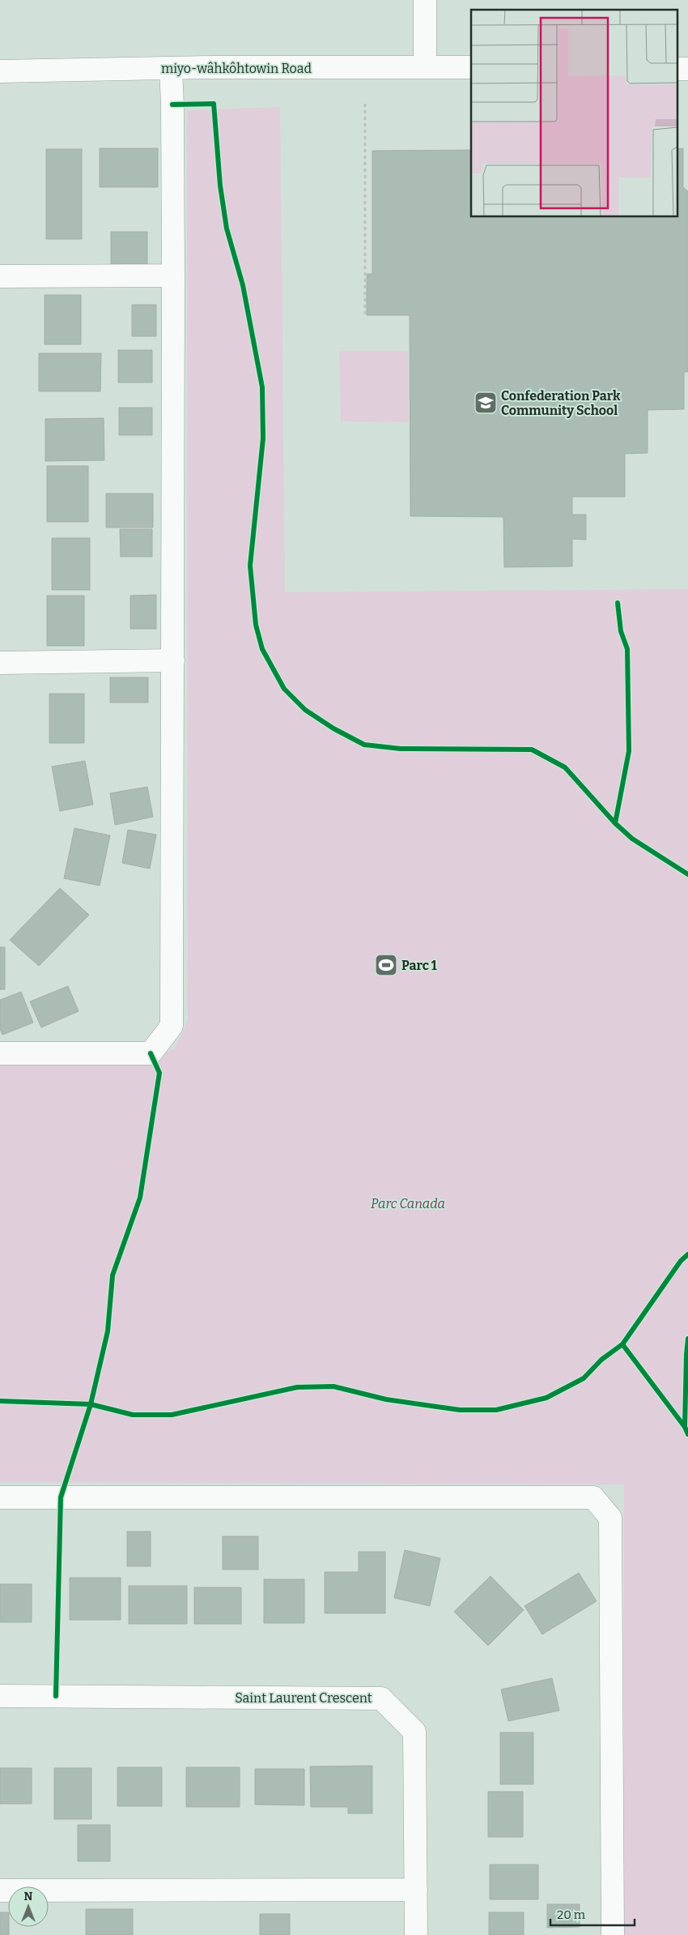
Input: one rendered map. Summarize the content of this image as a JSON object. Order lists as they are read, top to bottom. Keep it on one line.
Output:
{"streets":{"street":["miyo-wâhkôhtowin Road","Saint Laurent Crescent"]},"parks":["Parc Canada"],"places":{"school or university":["Confederation Park Community School"],"sports":["Parc 1"]},"scale_bar":"20 m","north":"top"}
